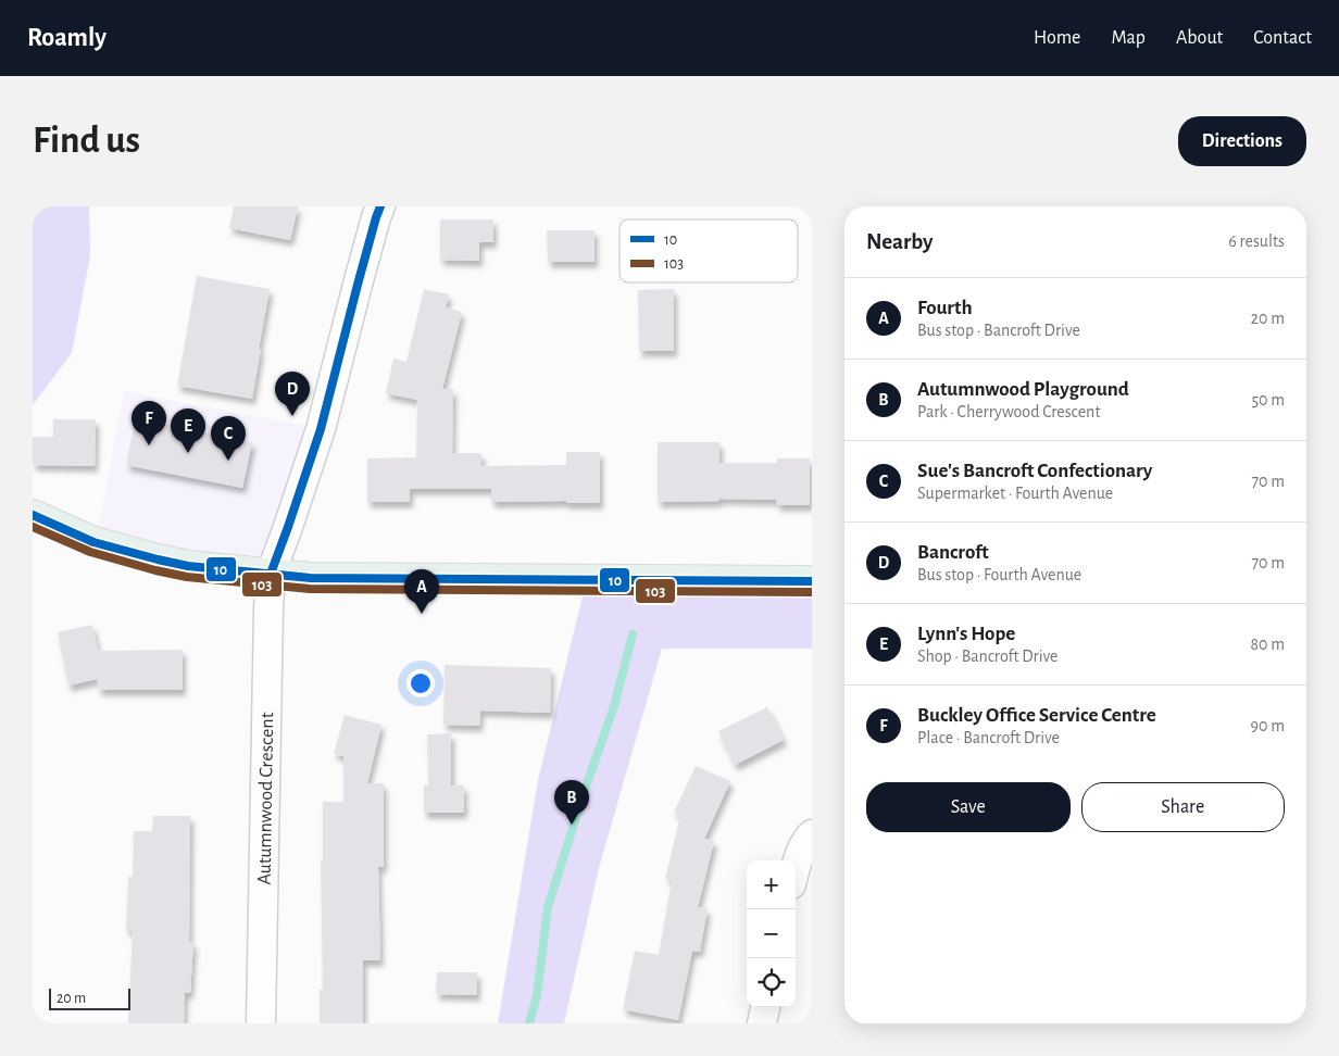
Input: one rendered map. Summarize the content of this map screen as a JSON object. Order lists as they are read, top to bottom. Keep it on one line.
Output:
{"streets":{"street":["Autumnwood Crescent"]},"lines":["transit line 10","transit line 103"],"legend":["10","103"],"scale_bar":"20 m","page":{"header":"Roamly","nav":["Home","Map","About","Contact"],"buttons":["Directions",["Save","Share"]],"title":"Find us","heading":["Nearby","6 results"],"list":[{"mark":"A","name":"Fourth","note":"Bus stop · Bancroft Drive","value":"20 m"},{"mark":"B","name":"Autumnwood Playground","note":"Park · Cherrywood Crescent","value":"50 m"},{"mark":"C","name":"Sue's Bancroft Confectionary","note":"Supermarket · Fourth Avenue","value":"70 m"},{"mark":"D","name":"Bancroft","note":"Bus stop · Fourth Avenue","value":"70 m"},{"mark":"E","name":"Lynn's Hope","note":"Shop · Bancroft Drive","value":"80 m"},{"mark":"F","name":"Buckley Office Service Centre","note":"Place · Bancroft Drive","value":"90 m"}],"pins":["D","F","E","C","A","B"],"map_buttons":["+","−"],"scale":"20 m"}}
